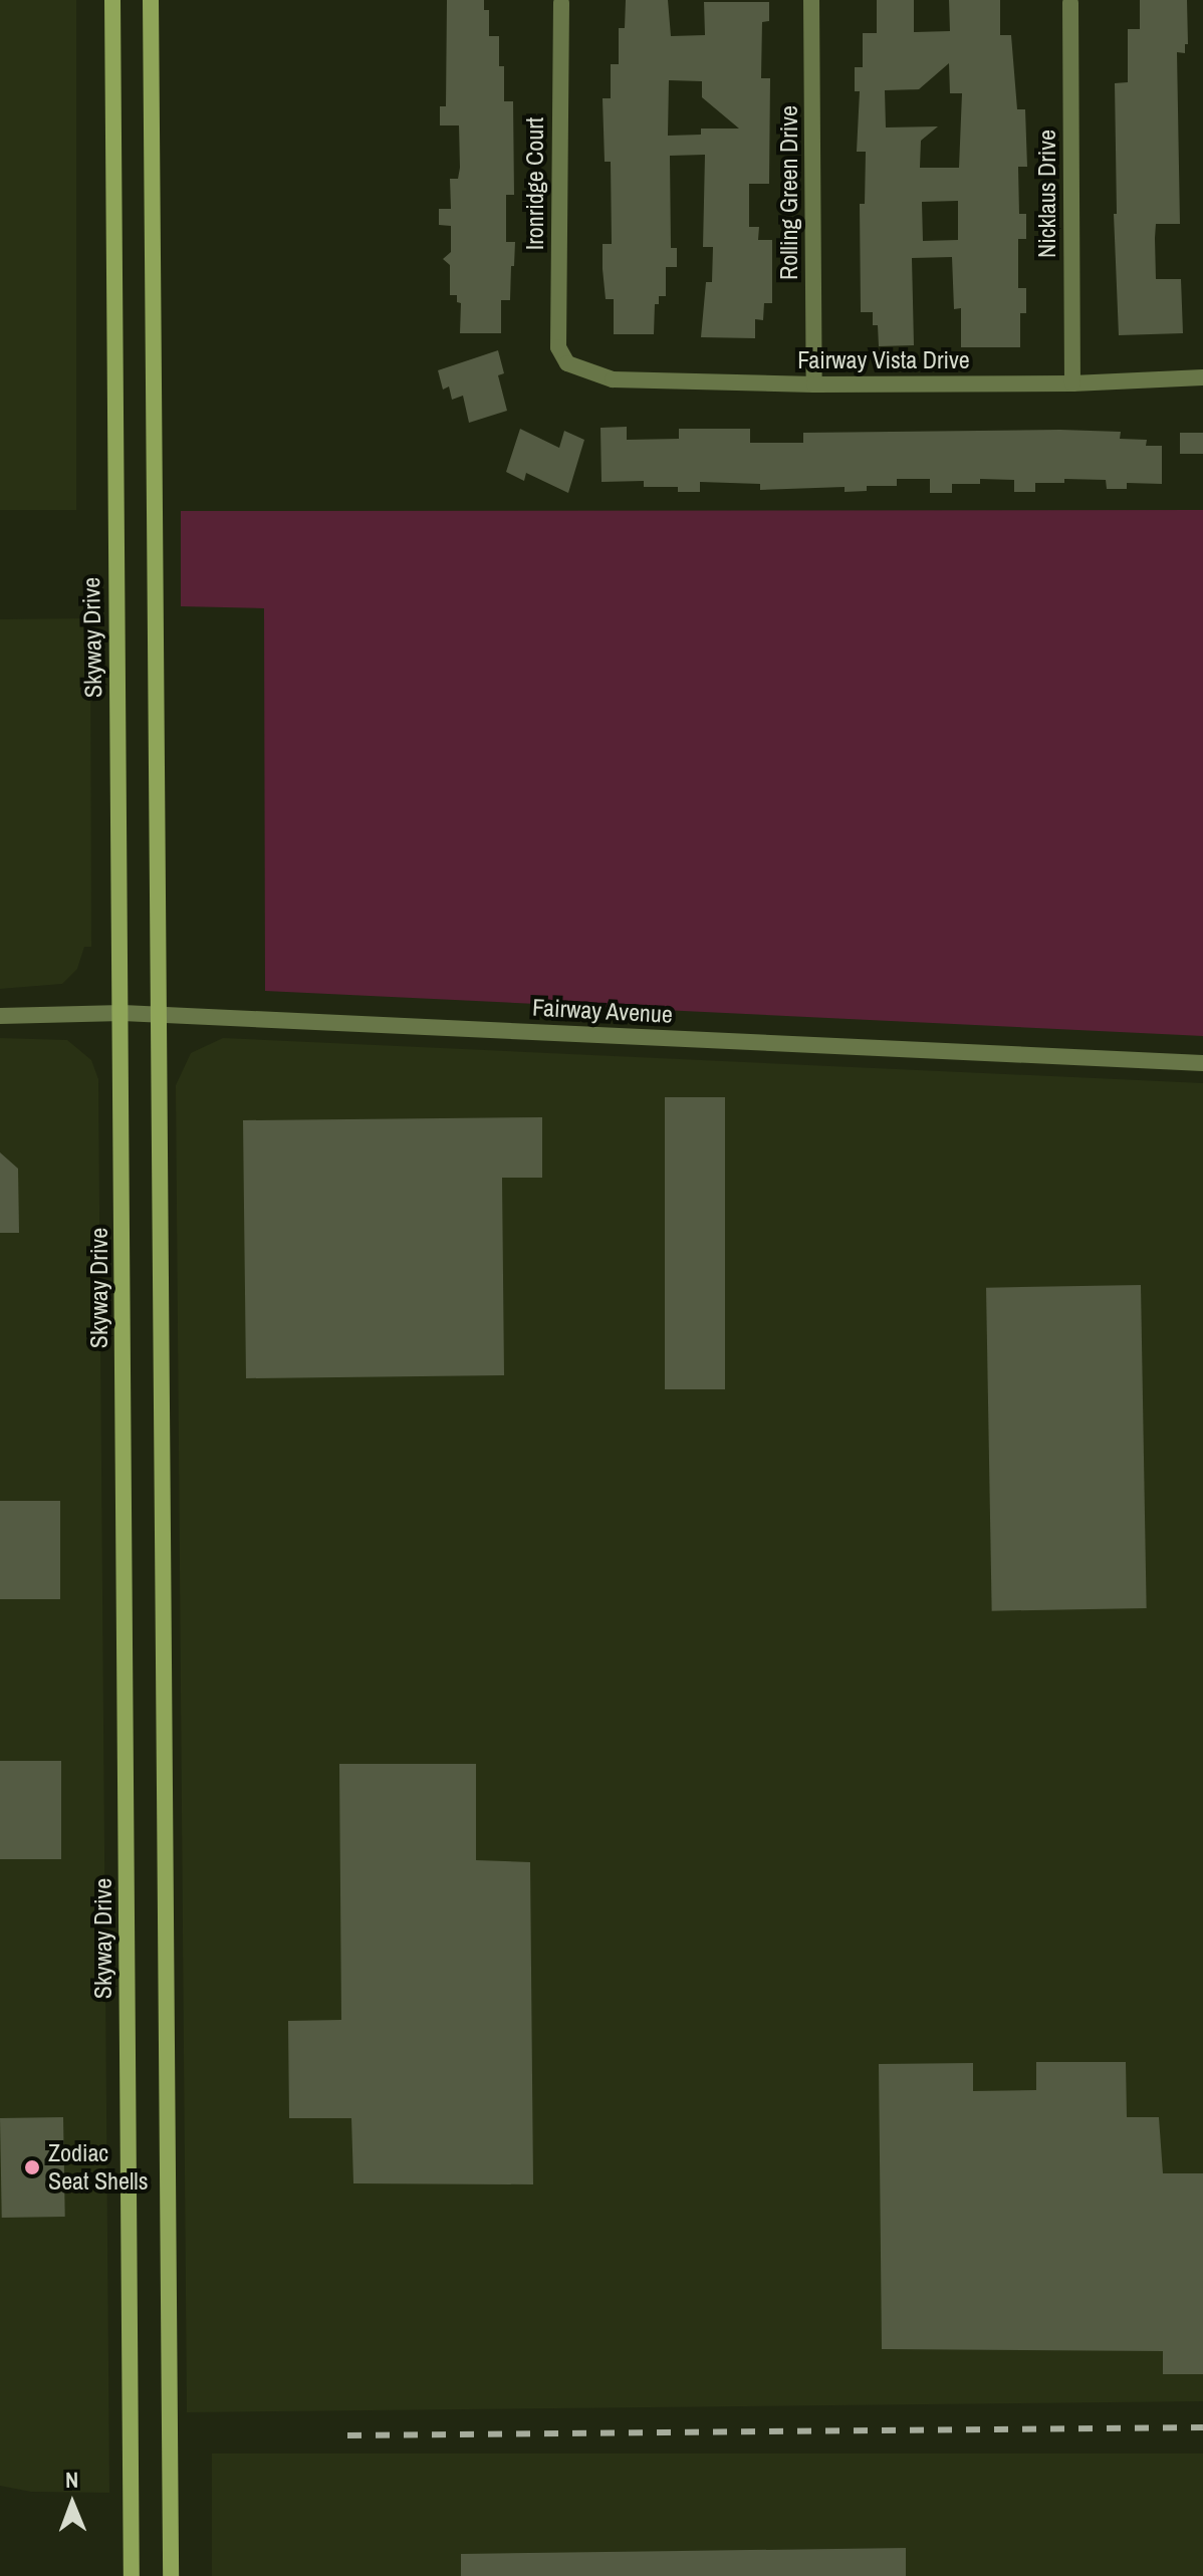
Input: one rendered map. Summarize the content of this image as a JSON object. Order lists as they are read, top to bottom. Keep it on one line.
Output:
{"streets":{"main road":["Skyway Drive"],"street":["Ironridge Court","Rolling Green Drive","Nicklaus Drive","Fairway Vista Drive","Fairway Avenue"]},"crossings":[["Ironridge Court","Fairway Vista Drive"],["Rolling Green Drive","Fairway Vista Drive"],["Nicklaus Drive","Fairway Vista Drive"],["Skyway Drive","Fairway Avenue"]],"places":["Zodiac Seat Shells"],"north":"top"}
